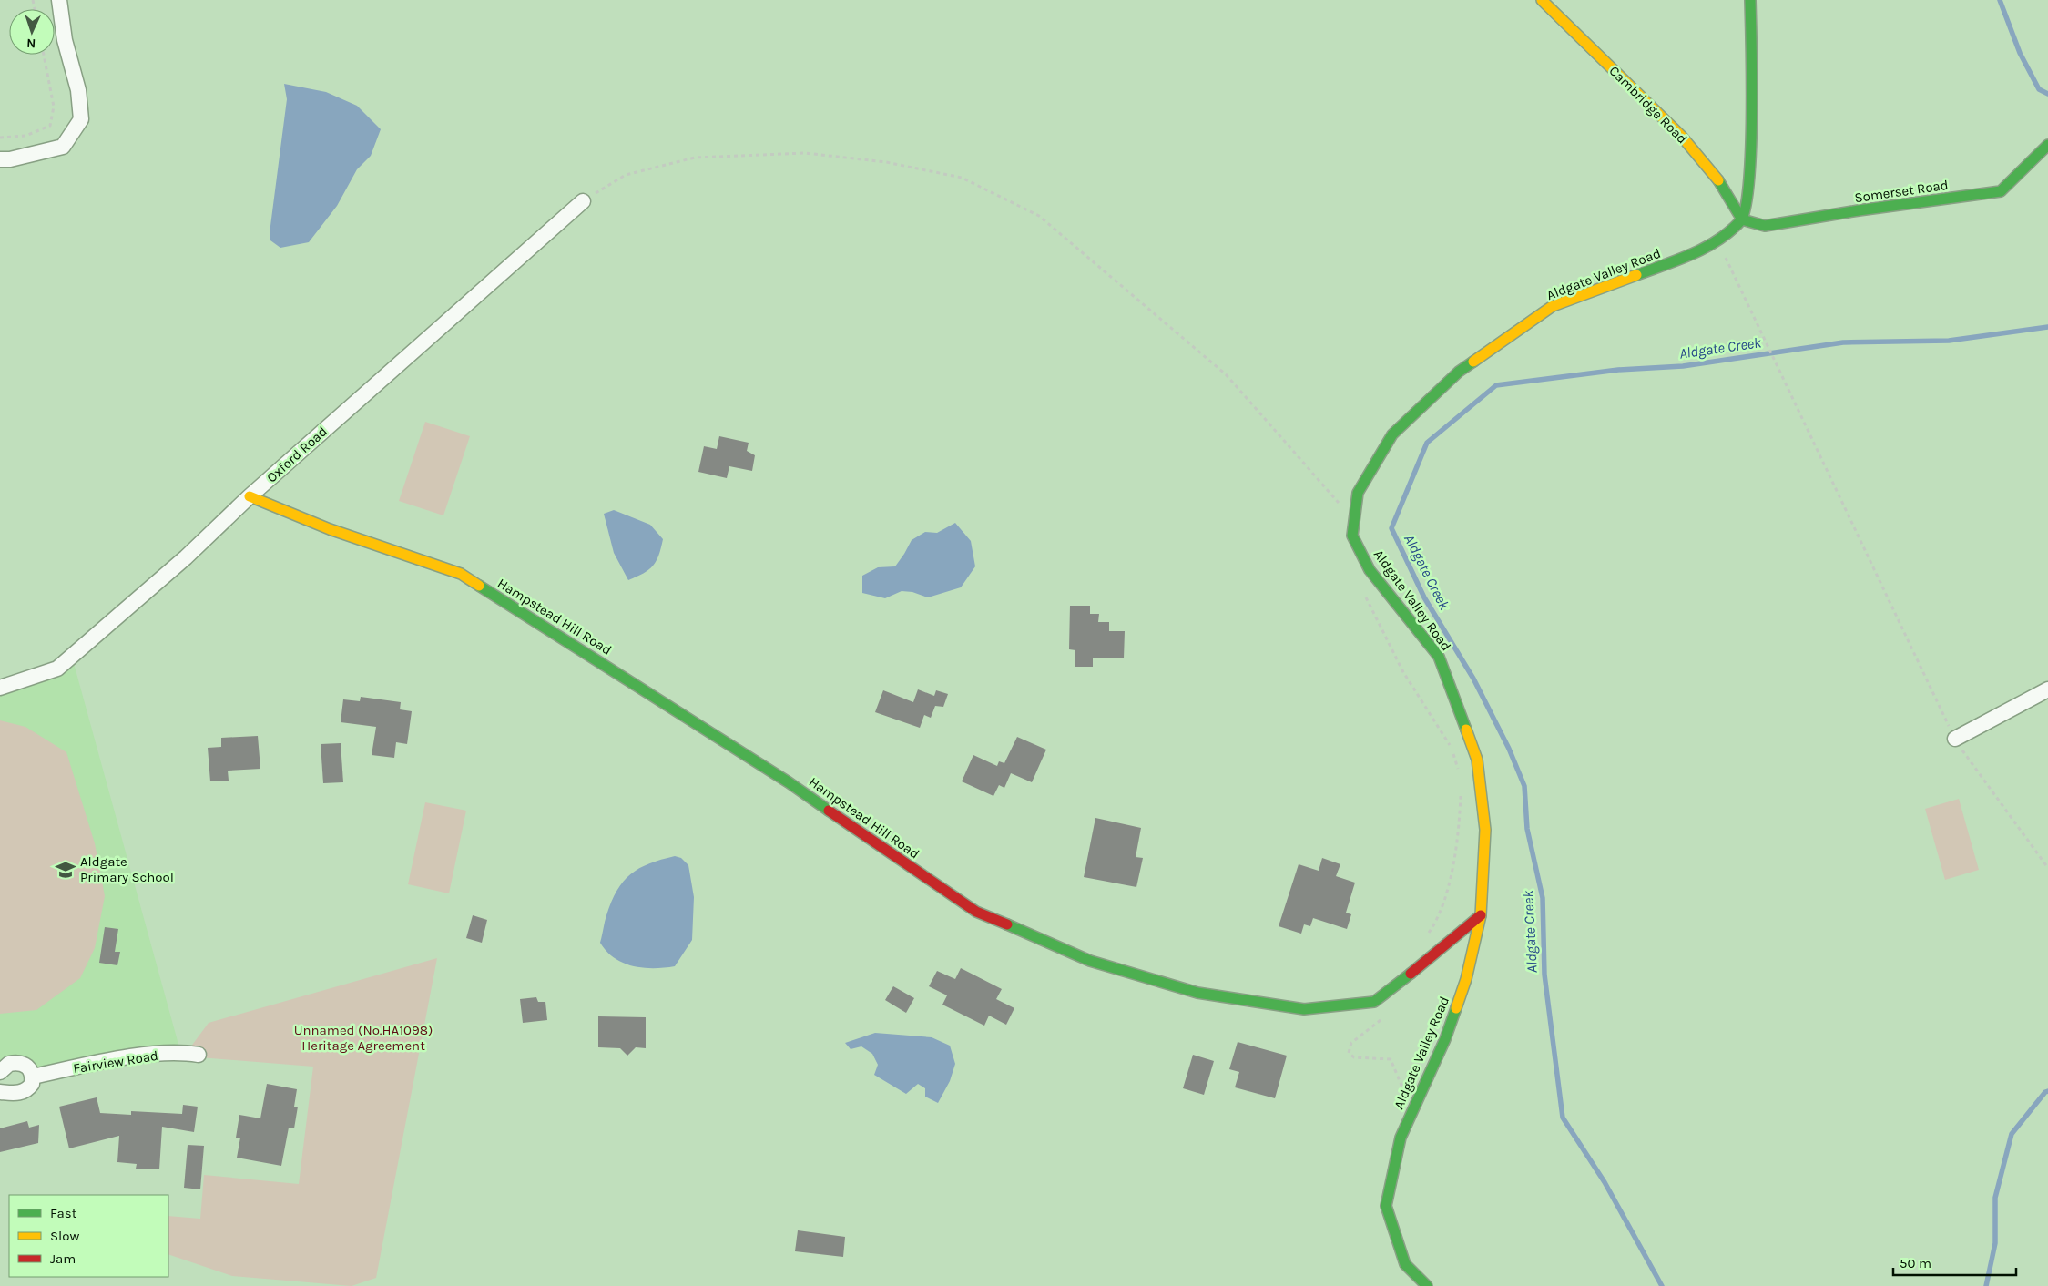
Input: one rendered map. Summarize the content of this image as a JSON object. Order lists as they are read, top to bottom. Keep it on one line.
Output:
{"streets":{"street":["Cambridge Road","Somerset Road","Aldgate Valley Road","Oxford Road","Hampstead Hill Road","Fairview Road"]},"crossings":[["Cambridge Road","Somerset Road"],["Cambridge Road","Aldgate Valley Road"],["Somerset Road","Aldgate Valley Road"],["Aldgate Valley Road","Hampstead Hill Road"],["Oxford Road","Hampstead Hill Road"]],"water":["Aldgate Creek"],"parks":["Unnamed (No.HA1098) Heritage Agreement"],"places":{"school or university":["Aldgate Primary School"]},"legend":["Fast","Slow","Jam"],"scale_bar":"50 m","north":"bottom"}
